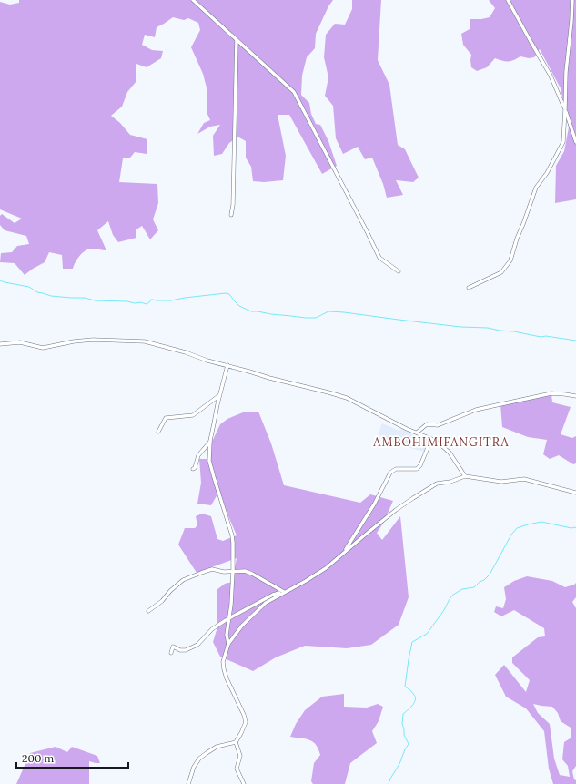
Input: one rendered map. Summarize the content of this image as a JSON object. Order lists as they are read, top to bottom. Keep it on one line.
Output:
{"districts":["AMBOHIMIFANGITRA"],"scale_bar":"200 m"}
